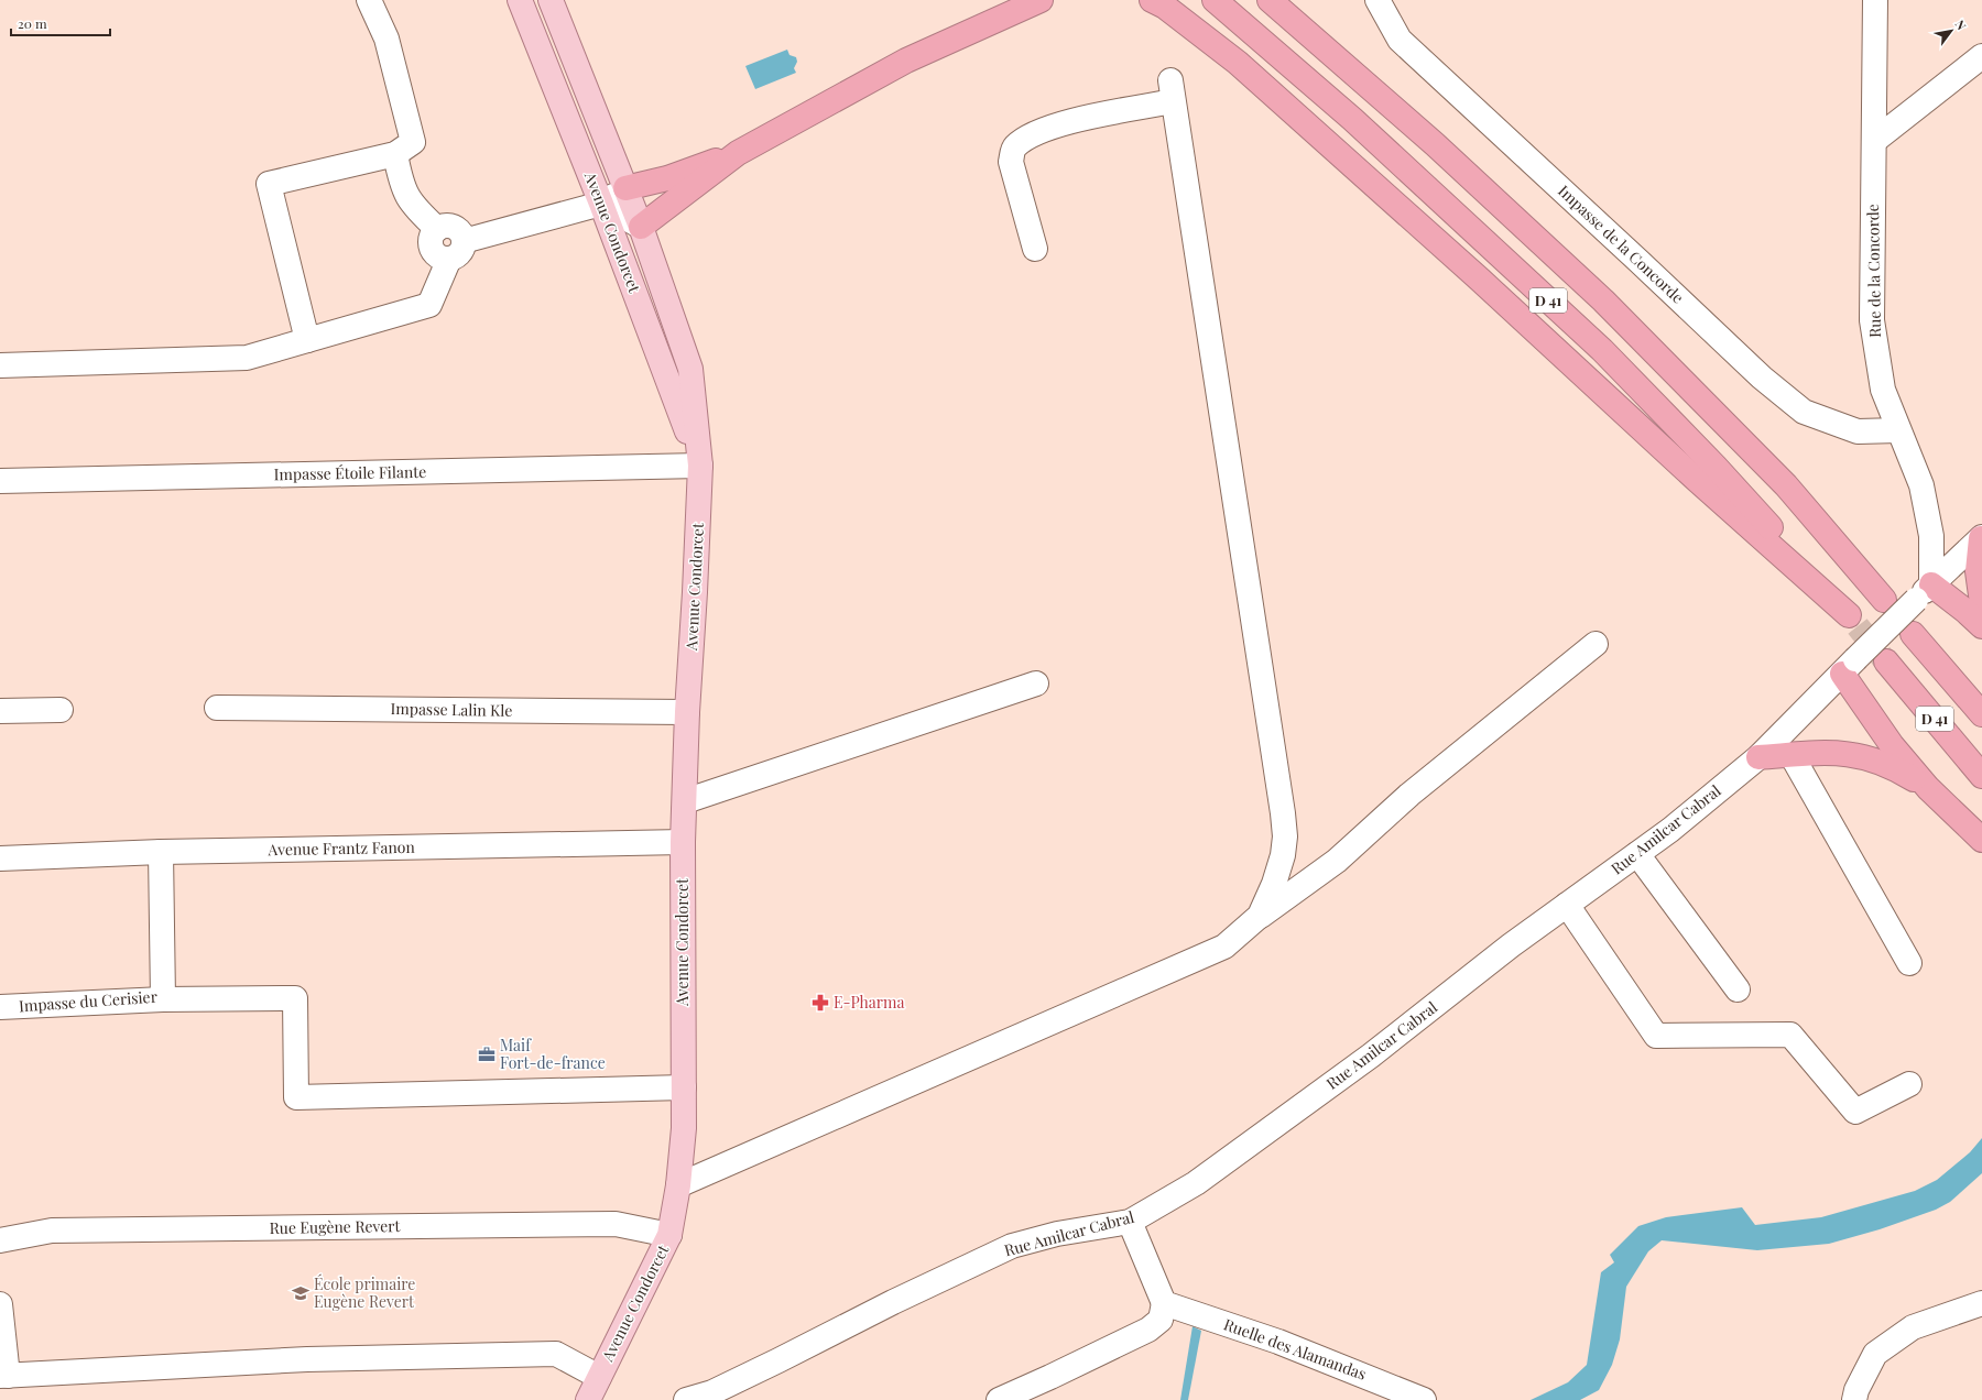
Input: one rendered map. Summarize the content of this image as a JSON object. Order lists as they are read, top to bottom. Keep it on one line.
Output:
{"streets":{"highway":["D 41"],"main road":["Avenue Condorcet"],"street":["Impasse de la Concorde","Rue de la Concorde","Impasse Étoile Filante","Impasse Lalin Kle","Rue Amilcar Cabral","Avenue Frantz Fanon","Impasse du Cerisier","Rue Eugène Revert","Ruelle des Alamandas"]},"crossings":[["Avenue Condorcet","Impasse Étoile Filante"],["Avenue Condorcet","Impasse Lalin Kle"],["Avenue Condorcet","Avenue Frantz Fanon"],["Avenue Condorcet","Rue Eugène Revert"],["Impasse de la Concorde","Rue de la Concorde"],["Rue de la Concorde","Rue Amilcar Cabral"],["Avenue Frantz Fanon","Impasse du Cerisier"]],"places":{"pharmacy":["E-Pharma"],"office":["Maif Fort-de-france"],"school or university":["École primaire Eugène Revert"]},"scale_bar":"20 m","north":"top right"}
